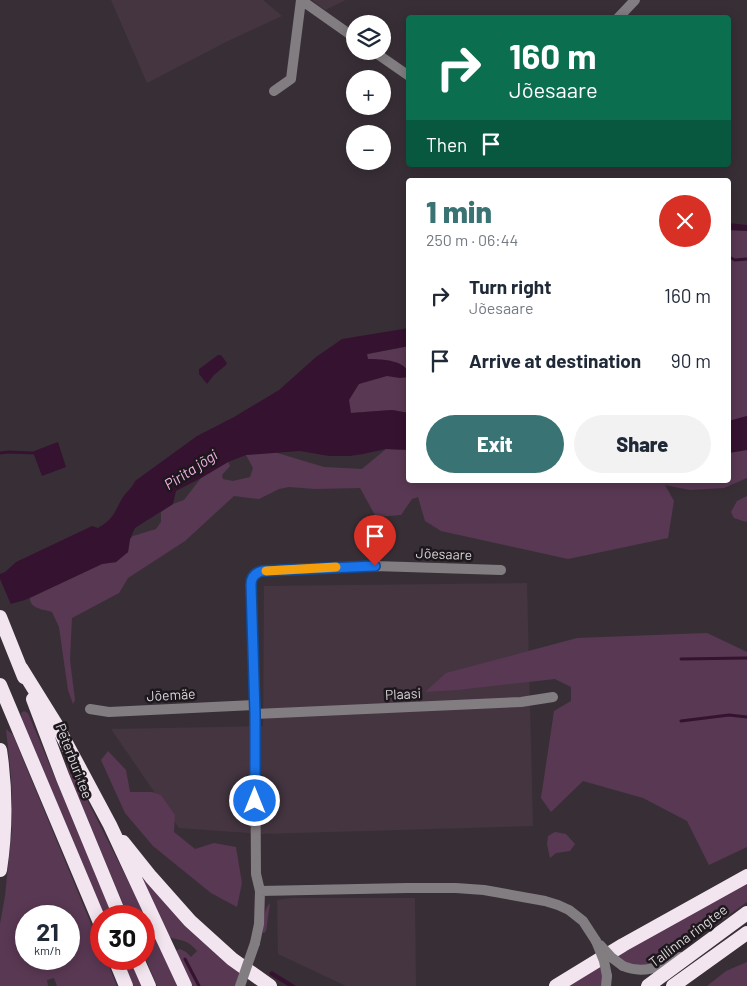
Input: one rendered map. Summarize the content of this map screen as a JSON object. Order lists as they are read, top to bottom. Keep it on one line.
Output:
{"streets":{"highway":["Peterburi tee","Tallinna ringtee"],"street":["Jõesaare","Plaasi","Jõemäe"]},"crossings":[["Jõesaare","Plaasi"],["Jõesaare","Jõemäe"],["Plaasi","Jõemäe"]],"water":["Pirita jõgi"],"page":{"map_buttons":["+","−"],"turn":["160 m","Jõesaare"],"then":"Then","heading":["1 min","250 m · 06:44"],"list":[{"name":"Turn right","note":"Jõesaare","value":"160 m"},{"name":"Arrive at destination","value":"90 m"}],"buttons":["Exit","Share"],"speed":"21 km/h","limit":"30"}}
